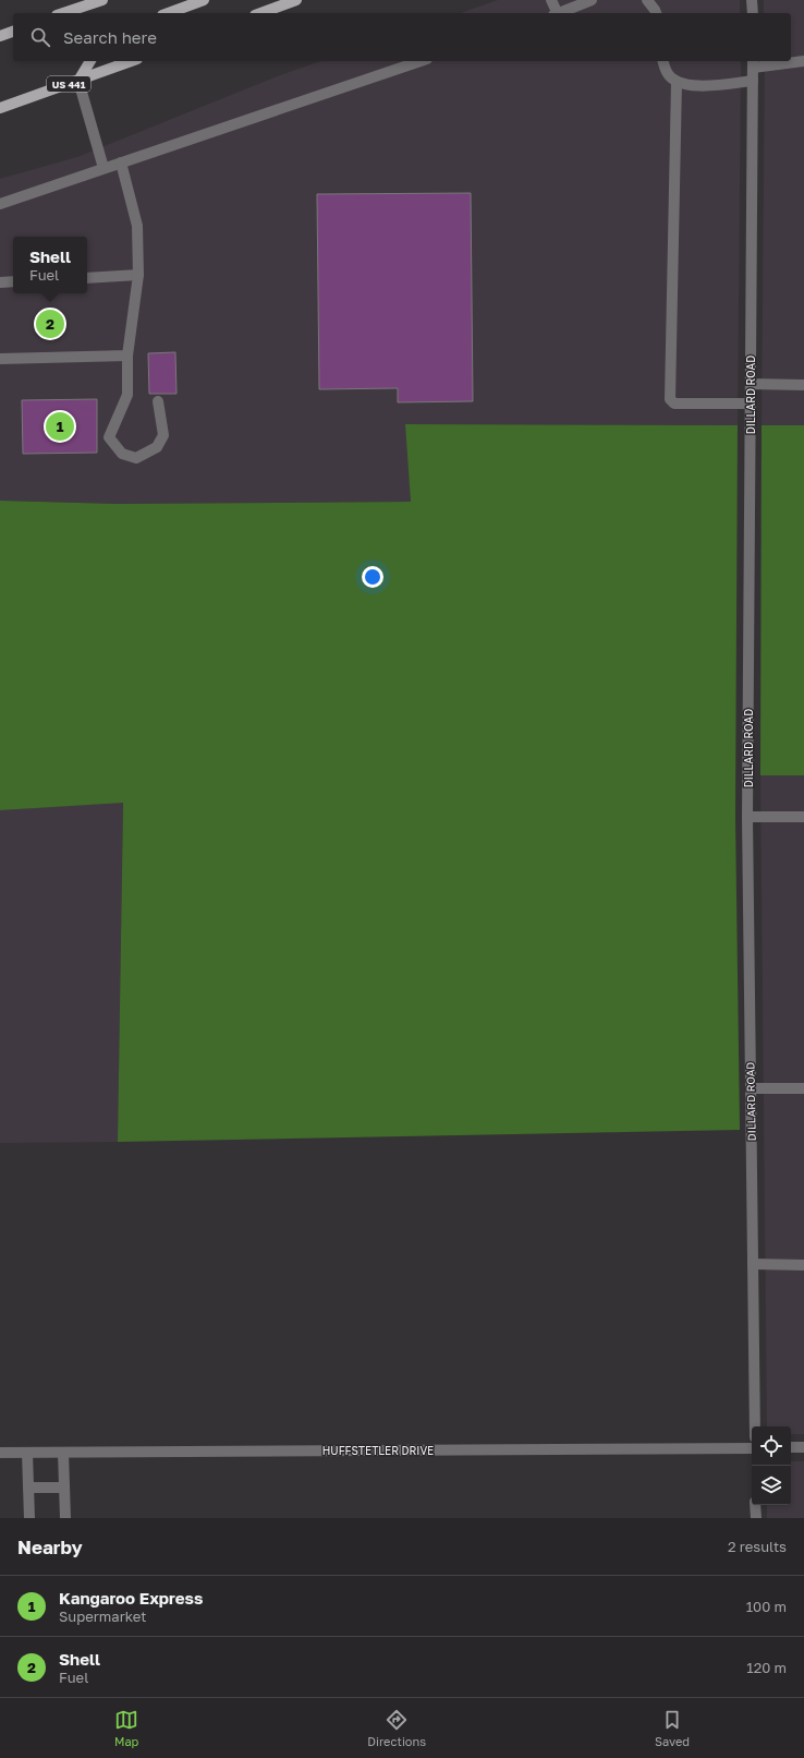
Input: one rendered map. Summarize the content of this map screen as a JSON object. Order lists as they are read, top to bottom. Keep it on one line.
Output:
{"streets":{"main road":["US 441"],"street":["DILLARD ROAD","HUFFSTETLER DRIVE"]},"page":{"search":"Search here","popup":["Shell","Fuel"],"pins":["2","1"],"heading":["Nearby","2 results"],"list":[{"mark":"1","name":"Kangaroo Express","note":"Supermarket","value":"100 m"},{"mark":"2","name":"Shell","note":"Fuel","value":"120 m"}],"nav":["Map","Directions","Saved"]}}
